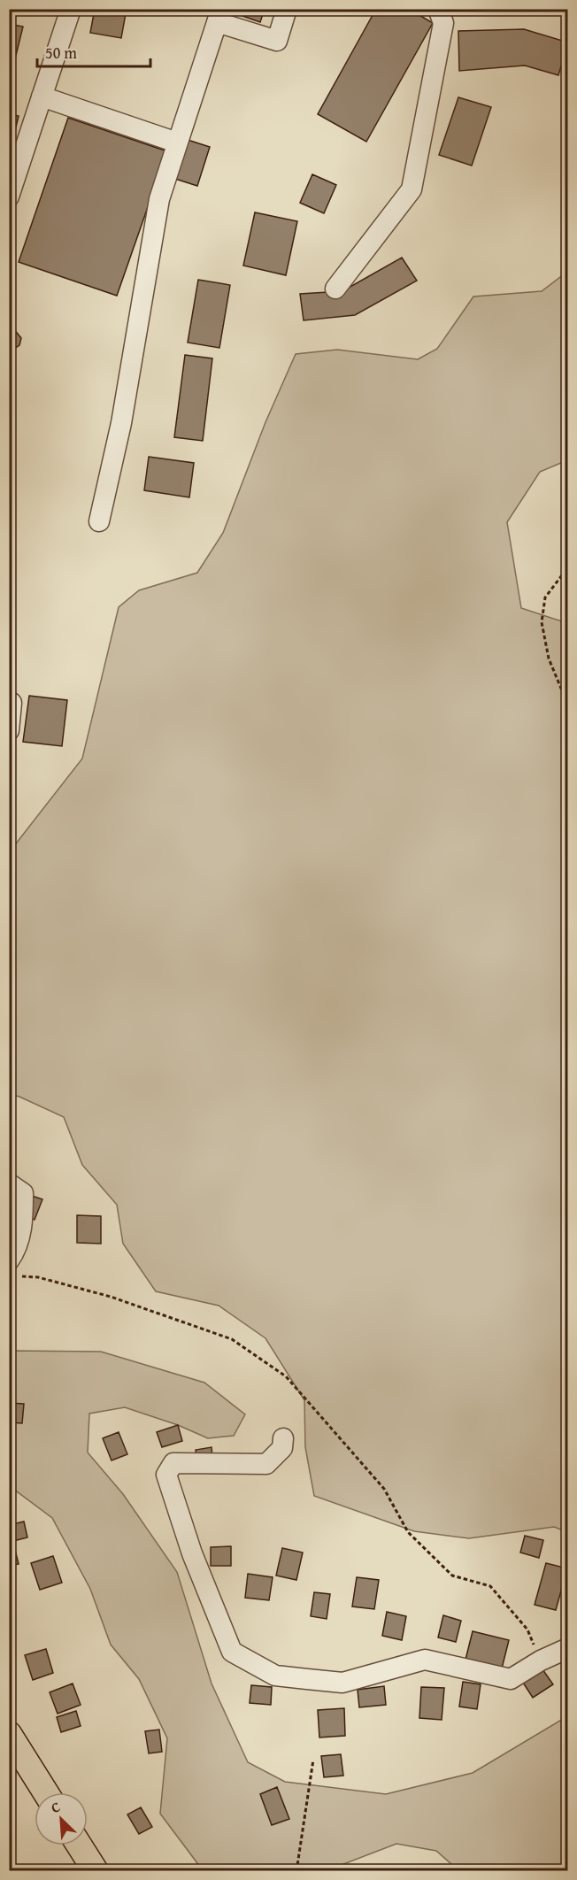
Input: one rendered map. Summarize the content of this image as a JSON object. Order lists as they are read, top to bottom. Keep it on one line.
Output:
{"scale_bar":"50 m","north":"top left"}
